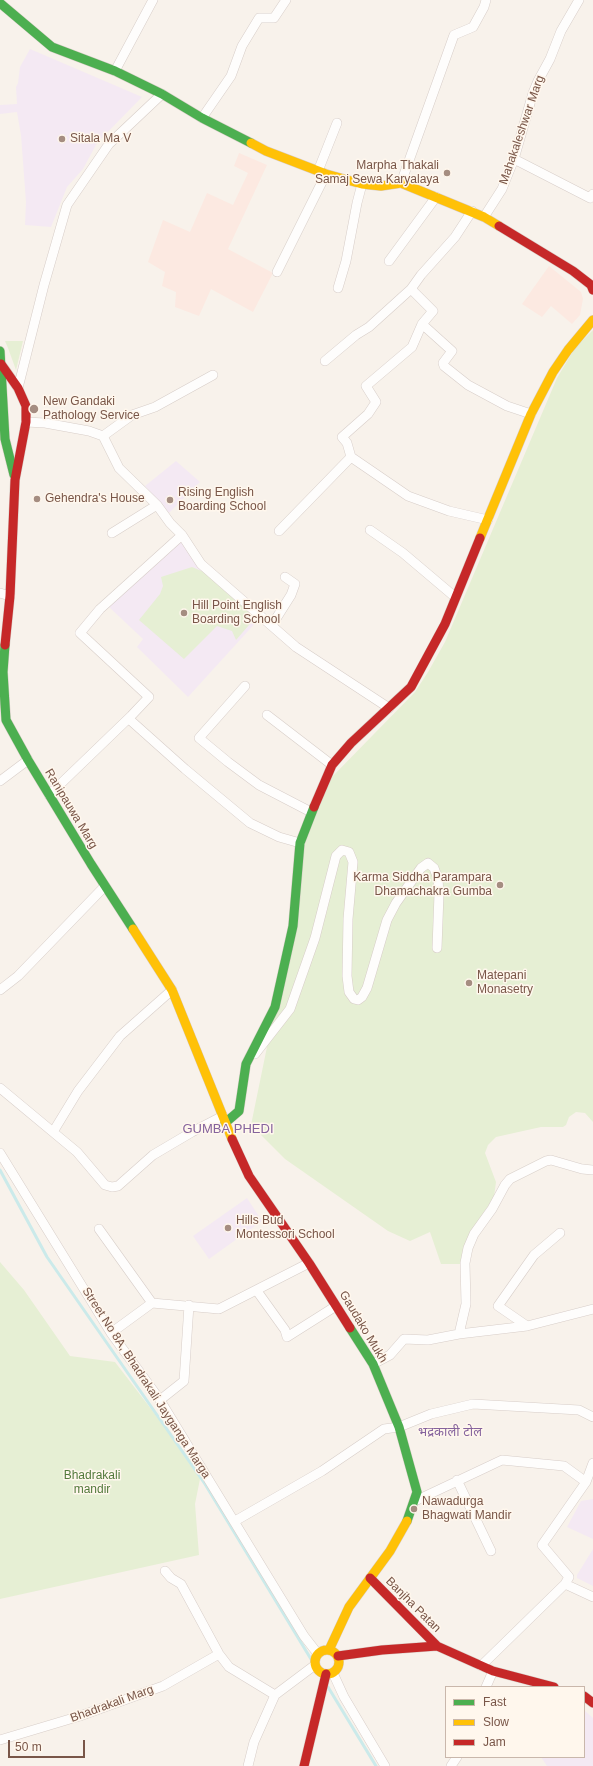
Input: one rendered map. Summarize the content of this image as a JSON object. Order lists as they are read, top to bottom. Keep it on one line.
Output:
{"streets":{"main road":["Ranipauwa Marg","Gaudako Mukh","Banjha Patan"],"street":["Mahakaleshwar Marg","Street No 8A, Bhadrakali Jayganga Marga","Bhadrakali Marg"]},"crossings":[["Ranipauwa Marg","Gaudako Mukh"],["Gaudako Mukh","Street No 8A, Bhadrakali Jayganga Marga"],["Gaudako Mukh","Banjha Patan"]],"districts":["GUMBA PHEDI","भद्रकाली टोल"],"parks":["Bhadrakali mandir"],"places":["Sitala Ma V","Marpha Thakali Samaj Sewa Karyalaya","New Gandaki Pathology Service","Gehendra's House","Rising English Boarding School","Hill Point English Boarding School","Karma Siddha Parampara Dhamachakra Gumba","Matepani Monasetry","Hills Bud Montessori School","Nawadurga Bhagwati Mandir"],"legend":["Fast","Slow","Jam"],"scale_bar":"50 m"}
